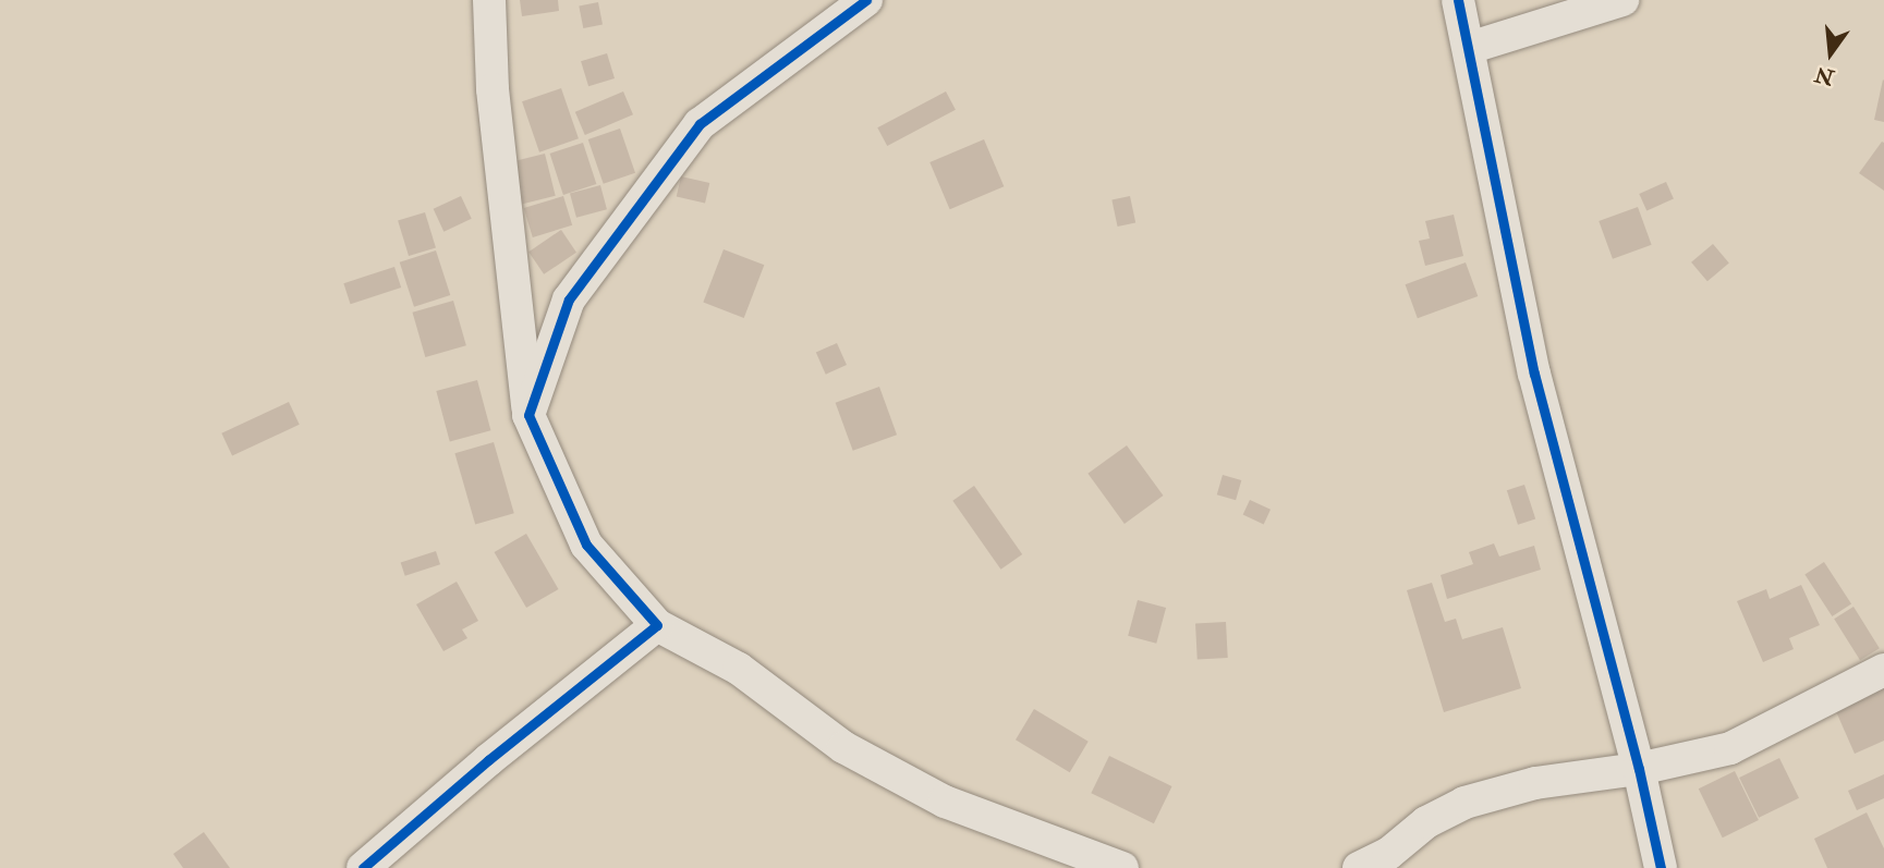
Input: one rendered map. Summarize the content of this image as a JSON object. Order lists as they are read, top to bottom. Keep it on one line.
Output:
{"north":"bottom"}
